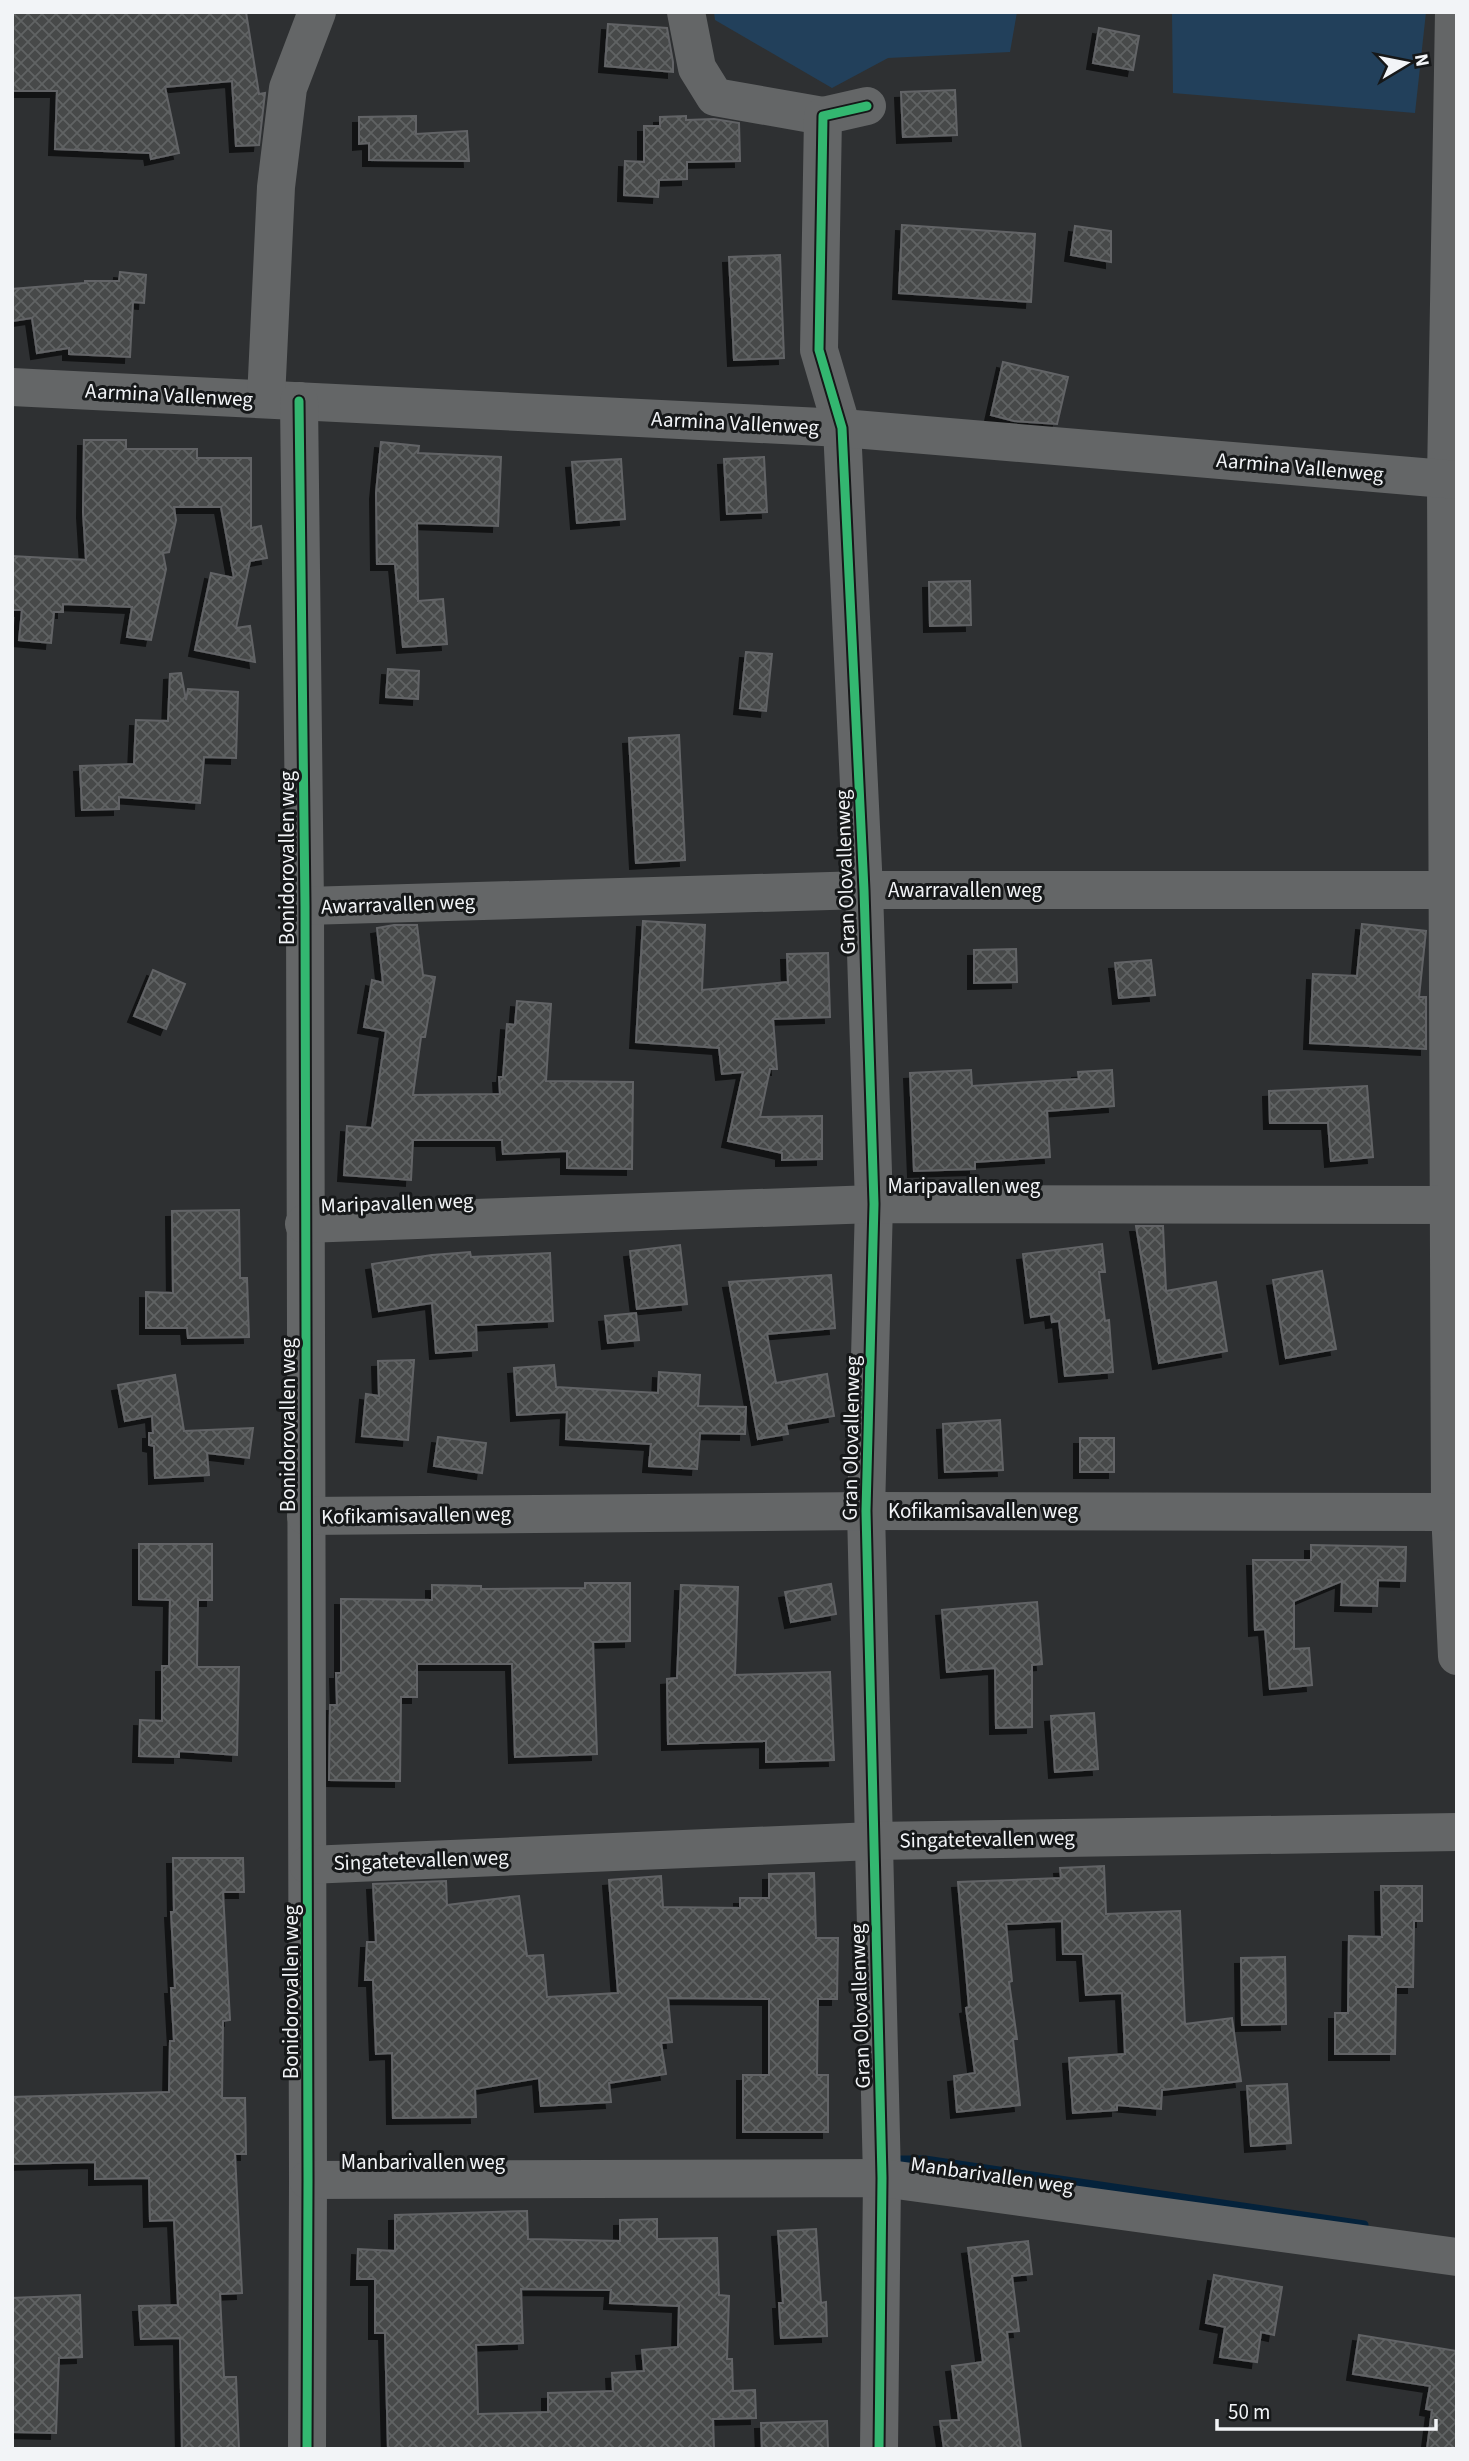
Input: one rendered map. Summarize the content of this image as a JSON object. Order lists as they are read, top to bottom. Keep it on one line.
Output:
{"streets":{"street":["Aarmina Vallenweg","Bonidorovallen weg","Gran Olovallenweg","Awarravallen weg","Maripavallen weg","Kofikamisavallen weg","Singatetevallen weg","Manbarivallen weg"]},"crossings":[["Aarmina Vallenweg","Bonidorovallen weg"],["Aarmina Vallenweg","Gran Olovallenweg"],["Bonidorovallen weg","Awarravallen weg"],["Bonidorovallen weg","Maripavallen weg"],["Bonidorovallen weg","Kofikamisavallen weg"],["Bonidorovallen weg","Singatetevallen weg"],["Bonidorovallen weg","Manbarivallen weg"],["Gran Olovallenweg","Awarravallen weg"],["Gran Olovallenweg","Maripavallen weg"],["Gran Olovallenweg","Kofikamisavallen weg"],["Gran Olovallenweg","Singatetevallen weg"],["Gran Olovallenweg","Manbarivallen weg"]],"scale_bar":"50 m","north":"right"}
